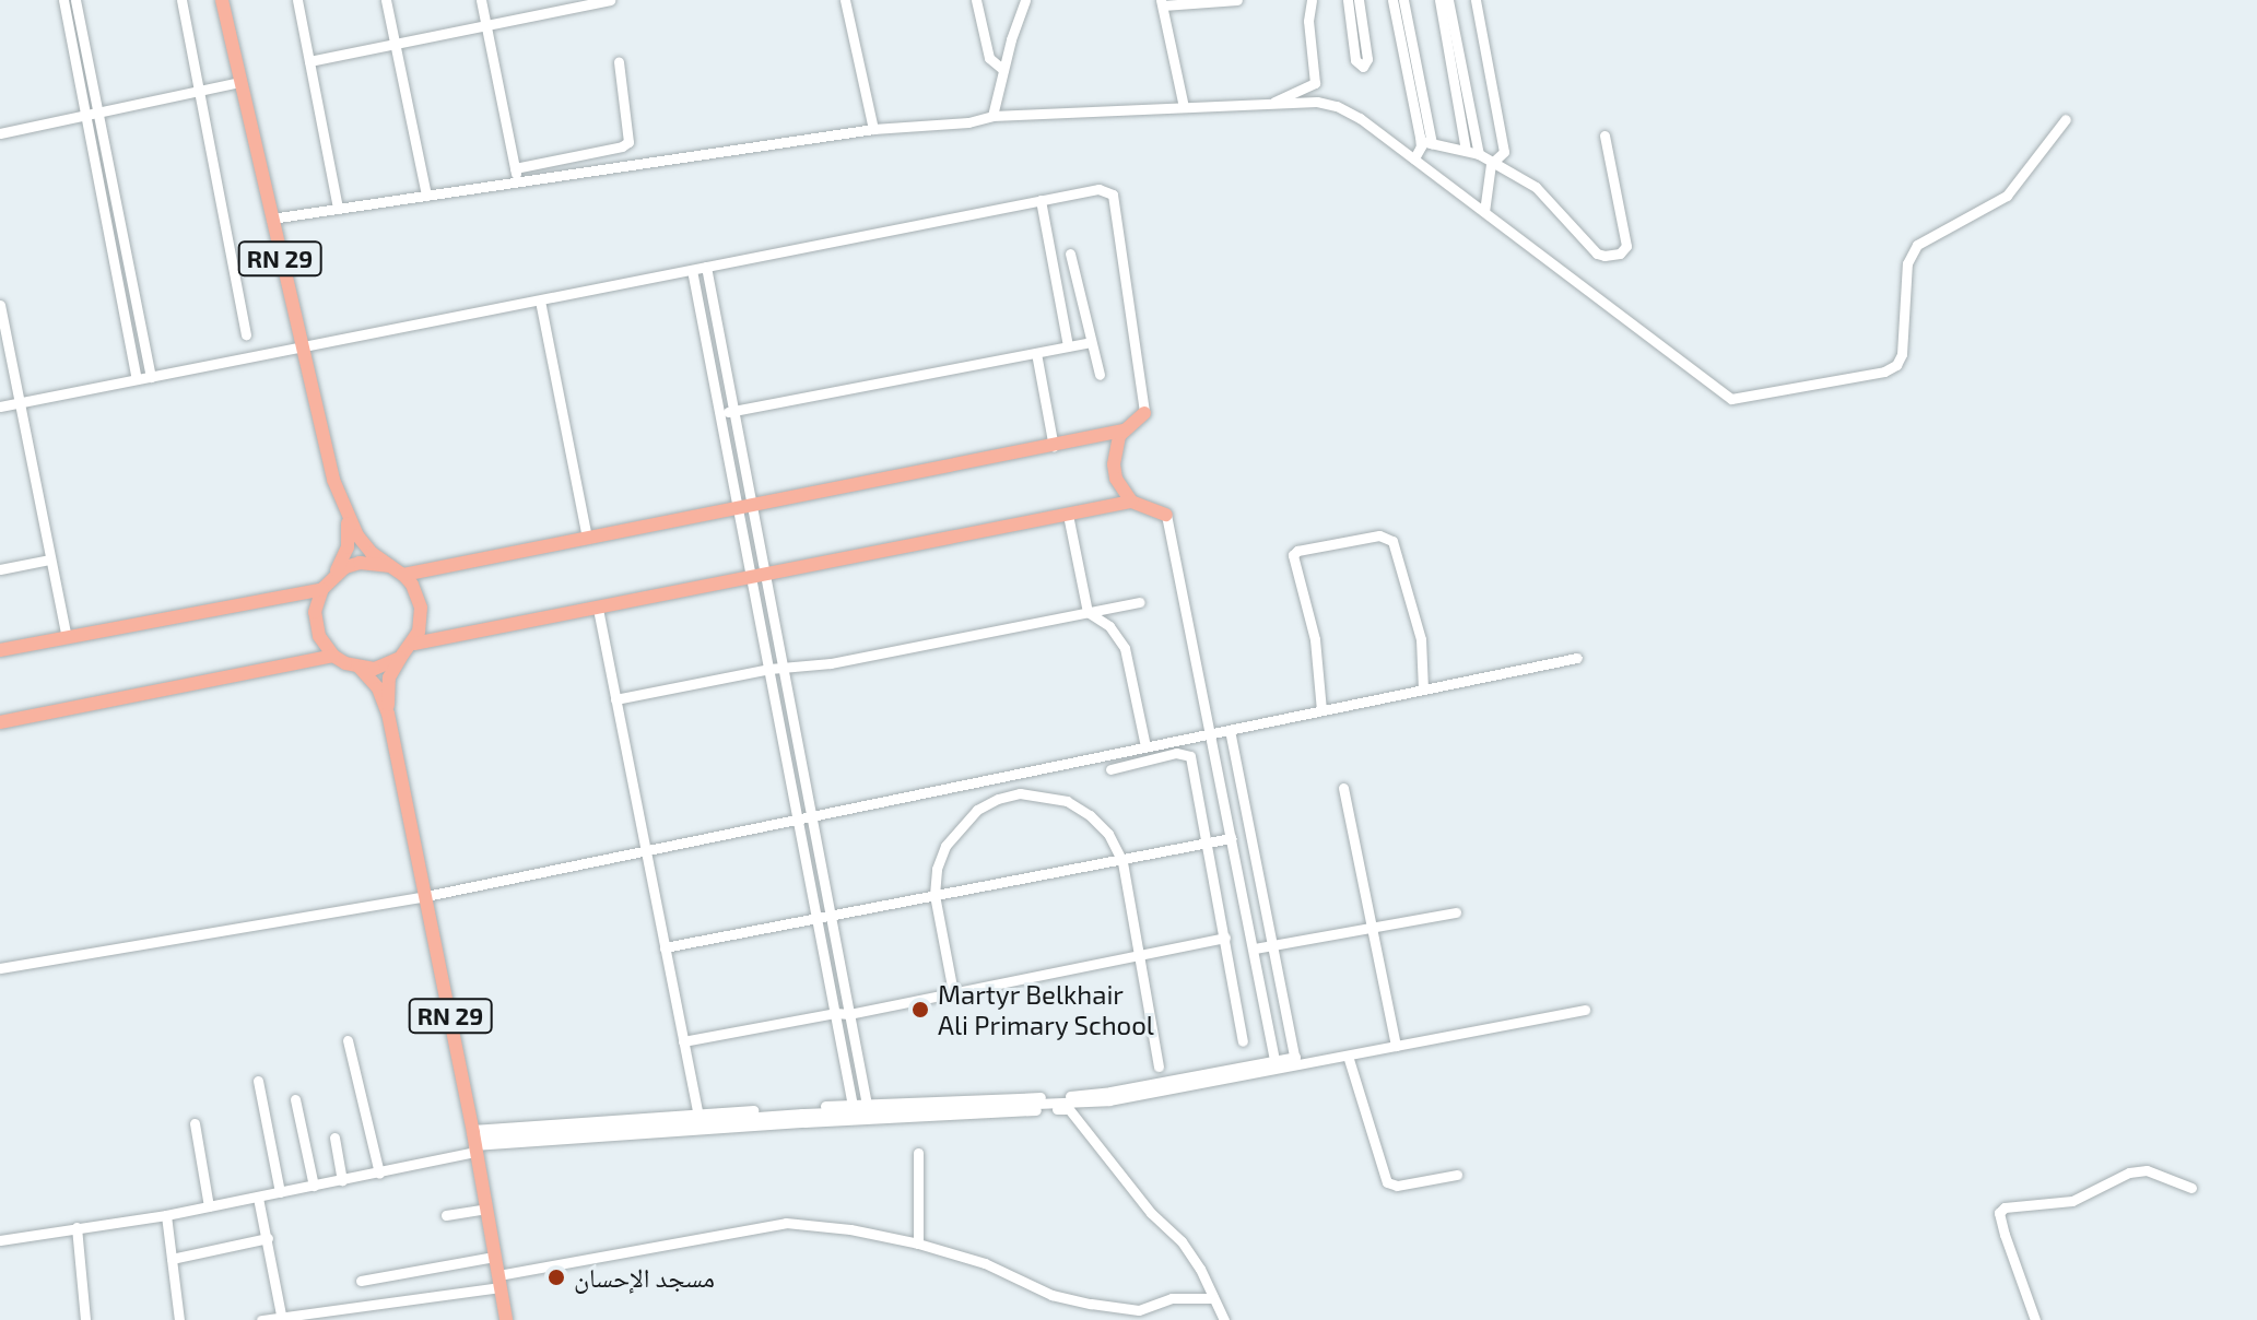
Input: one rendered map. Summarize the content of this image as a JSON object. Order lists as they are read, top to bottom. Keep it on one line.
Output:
{"streets":{"main road":["RN 29"]},"places":["Martyr Belkhair Ali Primary School","مسجد الإحسان"]}
